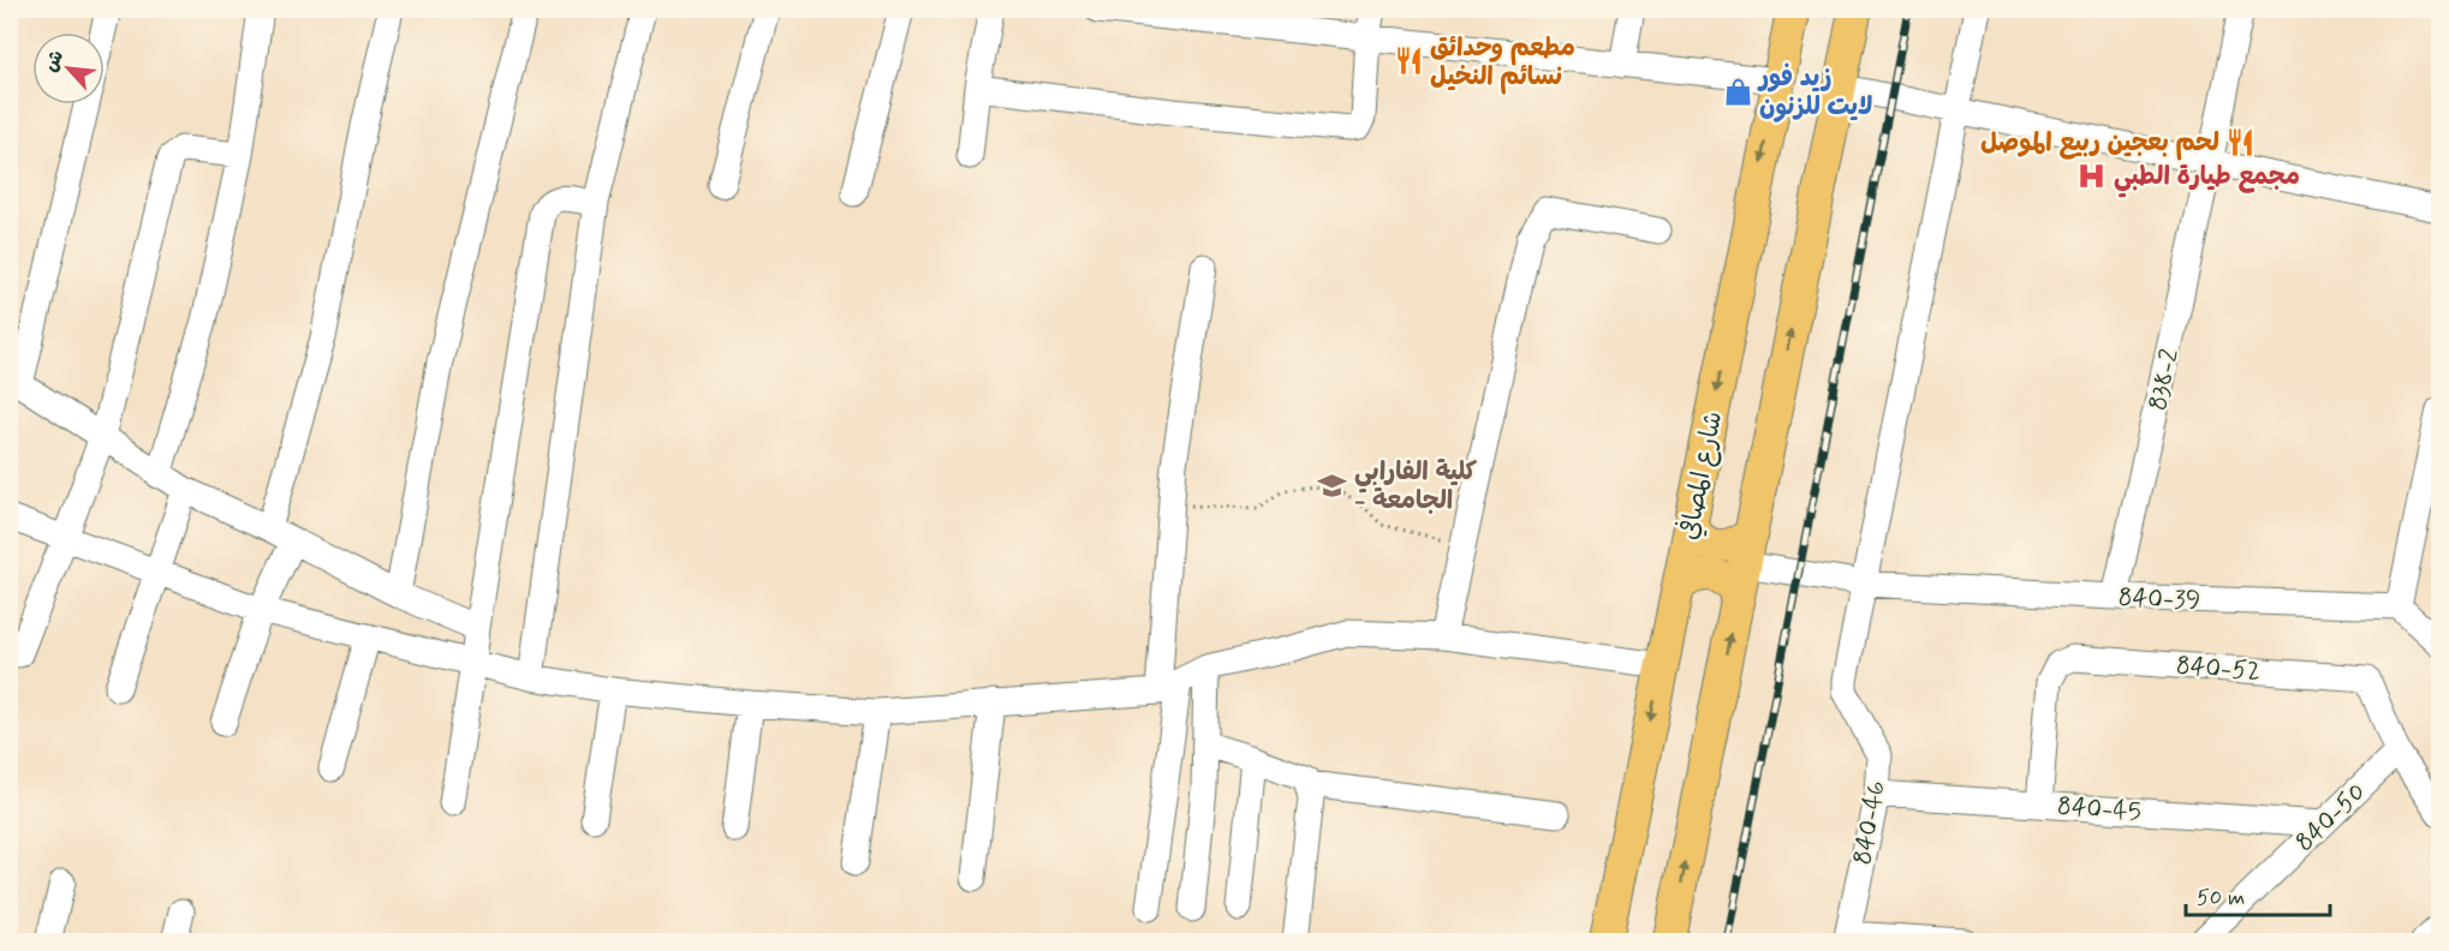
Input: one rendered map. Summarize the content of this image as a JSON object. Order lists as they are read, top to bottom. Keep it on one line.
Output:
{"streets":{"main road":["شارع المصافي"],"street":["838-2","840-39","840-52","840-45","840-50","840-46"]},"crossings":[["838-2","840-39"],["840-39","840-46"],["840-52","840-45"],["840-52","840-50"],["840-45","840-50"],["840-45","840-46"]],"places":{"restaurant":["مطعم وحدائق نسائم النخيل","لحم بعجين ربيع الموصل"],"shop":["زيد فور لايت للزنون"],"hospital":["مجمع طيارة الطبي"],"school or university":["كلية الفارابي - الجامعة"]},"scale_bar":"50 m","north":"top left"}
